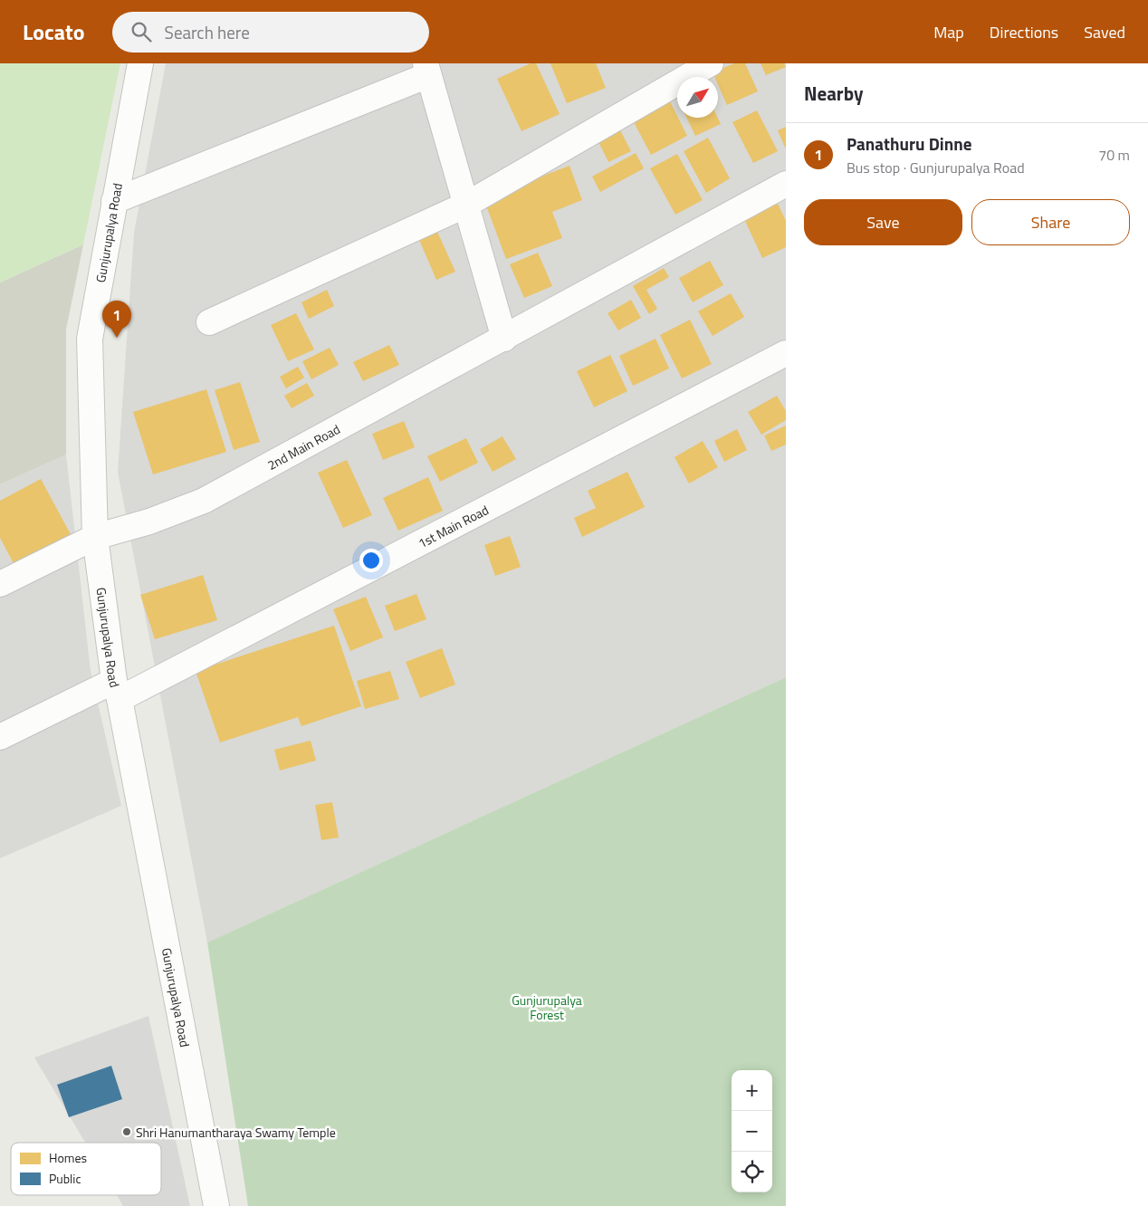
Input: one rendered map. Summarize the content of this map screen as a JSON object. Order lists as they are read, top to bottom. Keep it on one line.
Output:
{"streets":{"street":["Gunjurupalya Road","2nd Main Road","1st Main Road"]},"crossings":[["Gunjurupalya Road","2nd Main Road"],["Gunjurupalya Road","1st Main Road"]],"parks":["Gunjurupalya Forest"],"places":["Shri Hanumantharaya Swamy Temple"],"legend":["Homes","Public"],"north":"top right","page":{"header":"Locato","search":"Search here","nav":["Map","Directions","Saved"],"heading":"Nearby","list":[{"mark":"1","name":"Panathuru Dinne","note":"Bus stop · Gunjurupalya Road","value":"70 m"}],"buttons":["Save","Share"],"pins":"1","map_buttons":["+","−"]}}
